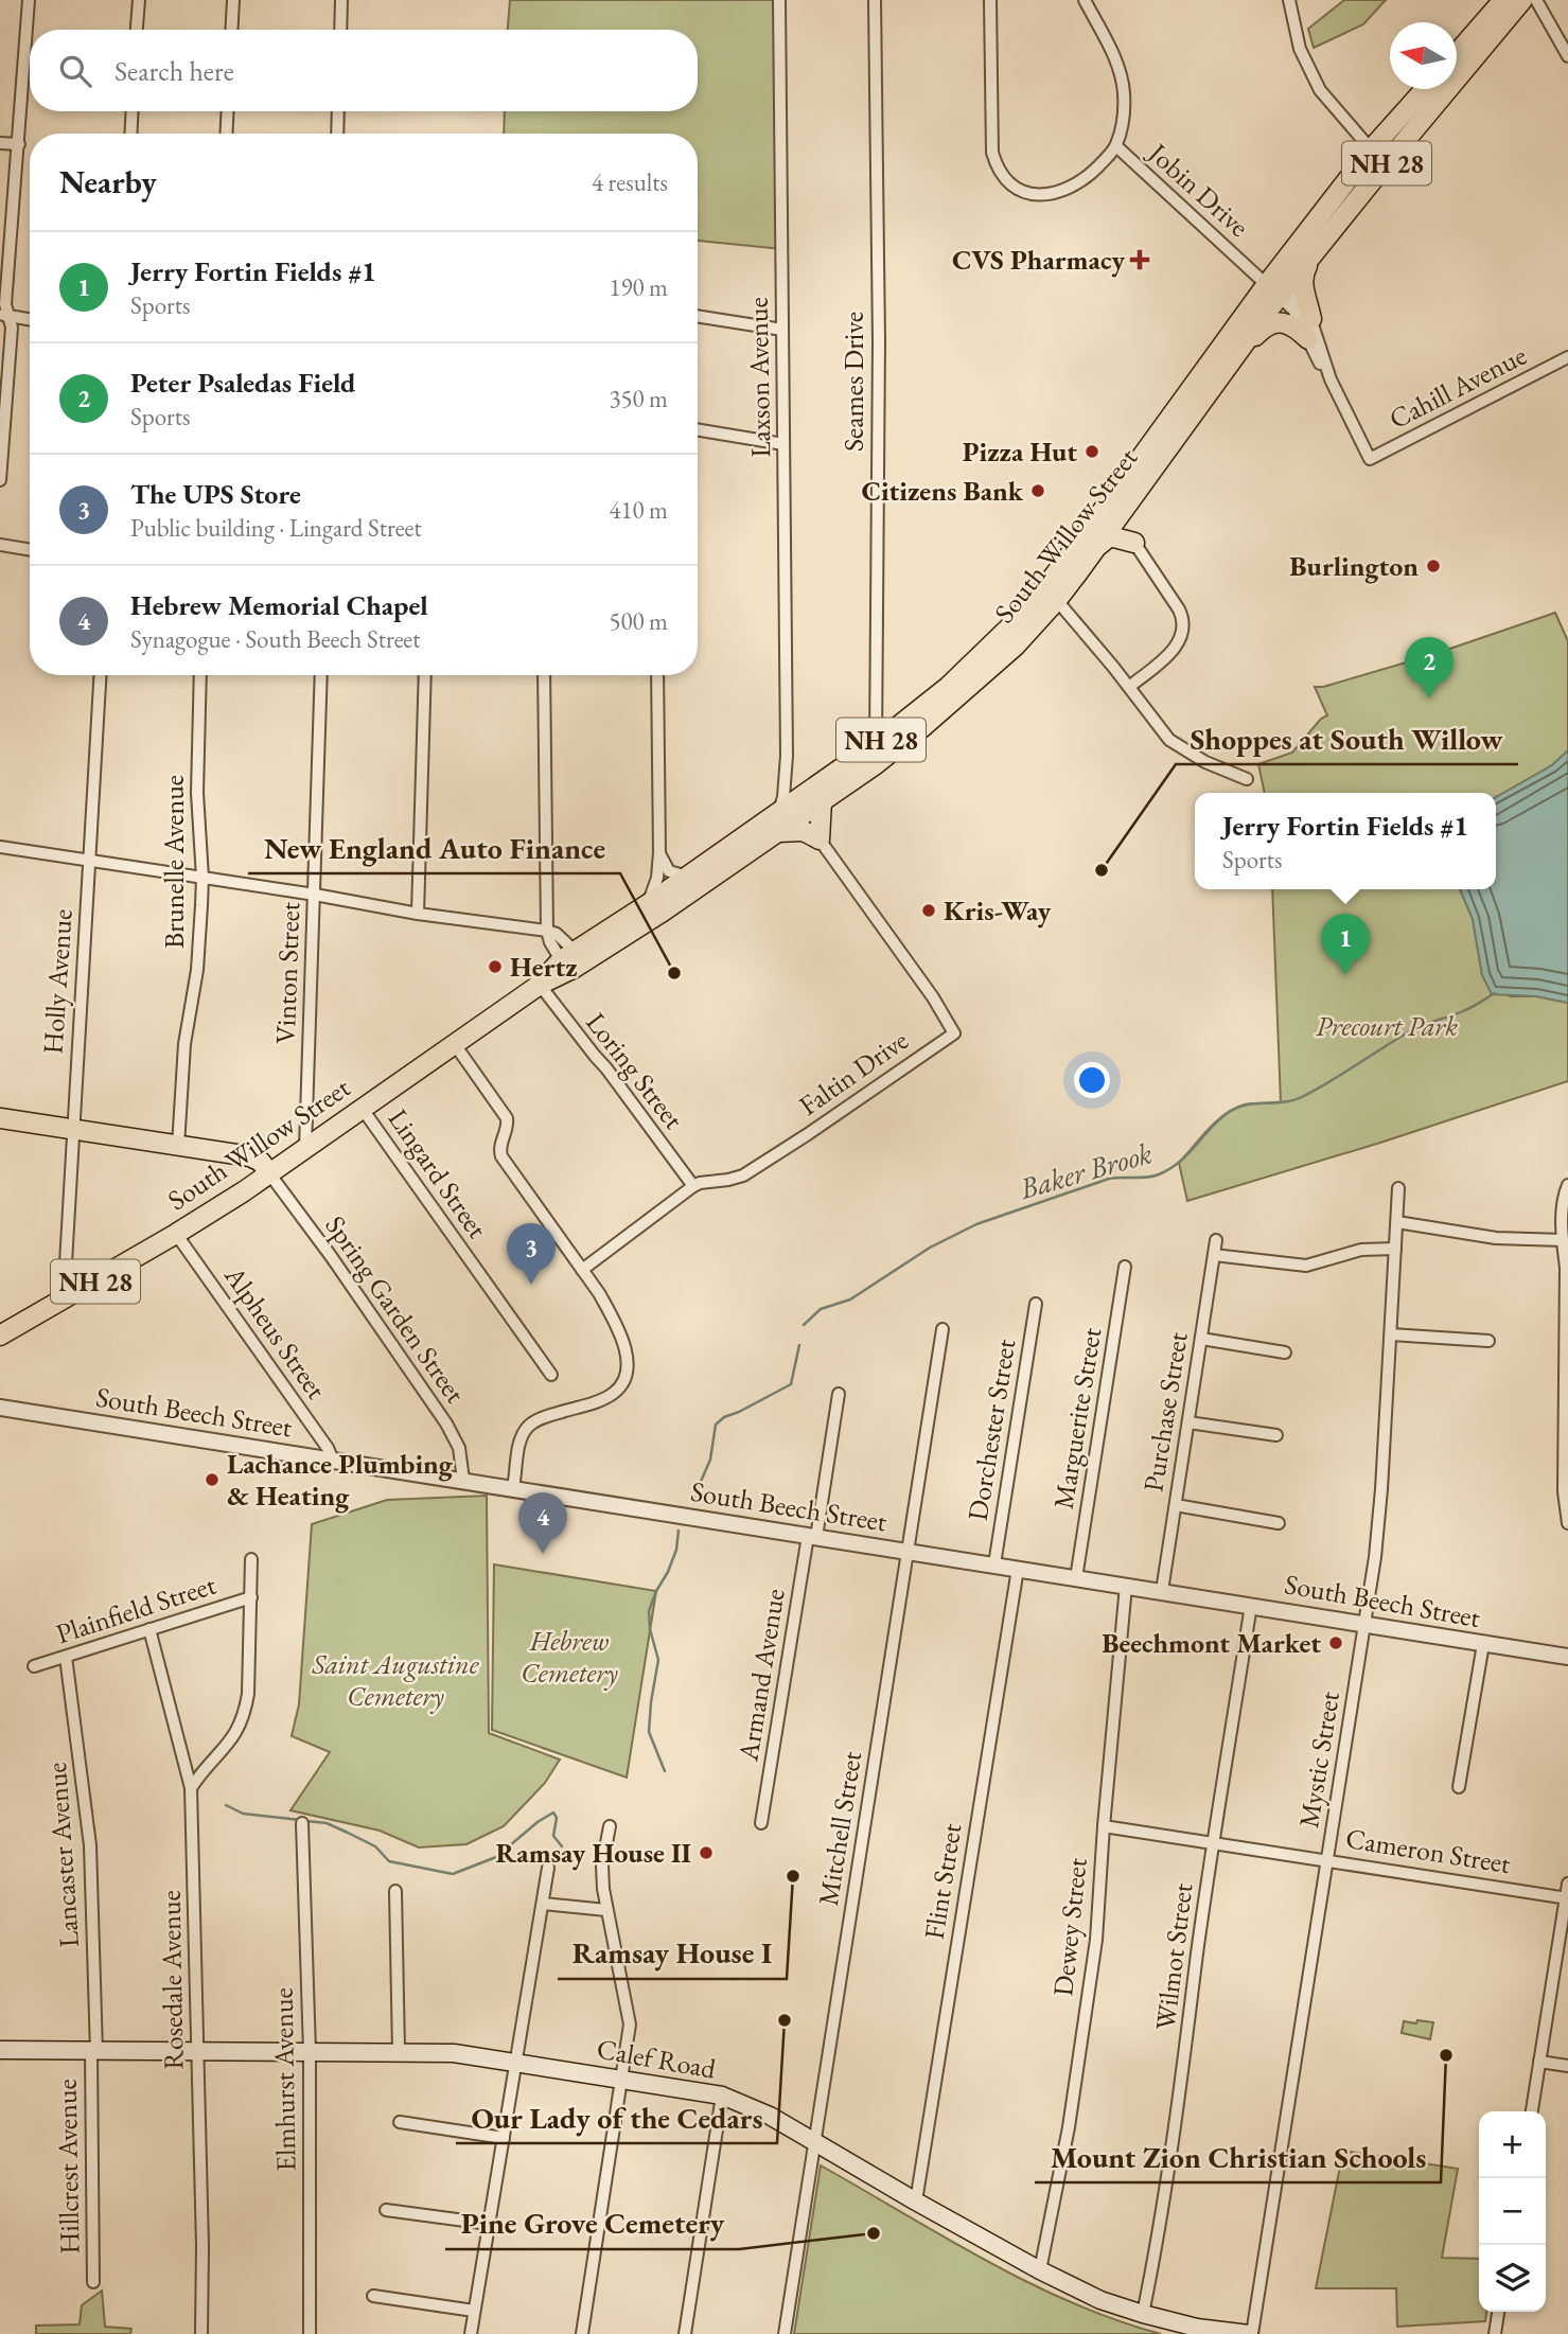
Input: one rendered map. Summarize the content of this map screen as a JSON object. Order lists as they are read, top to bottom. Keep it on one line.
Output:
{"streets":{"main road":["NH 28","South Willow Street","Calef Road"],"street":["Jobin Drive","Laxson Avenue","Seames Drive","Cahill Avenue","Brunelle Avenue","Vinton Street","Holly Avenue","Loring Street","Faltin Drive","Lingard Street","Spring Garden Street","Alpheus Street","South Beech Street","Purchase Street","Marguerite Street","Dorchester Street","Plainfield Street","Armand Avenue","Mystic Street","Mitchell Street","Cameron Street","Lancaster Avenue","Flint Street","Dewey Street","Wilmot Street","Rosedale Avenue","Elmhurst Avenue","Hillcrest Avenue"]},"crossings":[["Jobin Drive","South Willow Street"],["Laxson Avenue","South Willow Street"],["Seames Drive","South Willow Street"],["South Willow Street","Vinton Street"],["South Willow Street","Holly Avenue"],["South Willow Street","Loring Street"],["South Willow Street","Lingard Street"],["South Willow Street","Spring Garden Street"],["South Willow Street","Alpheus Street"],["Loring Street","Faltin Drive"],["Spring Garden Street","South Beech Street"],["Alpheus Street","South Beech Street"],["South Beech Street","Purchase Street"],["South Beech Street","Marguerite Street"],["South Beech Street","Dorchester Street"],["South Beech Street","Armand Avenue"],["South Beech Street","Mystic Street"],["South Beech Street","Mitchell Street"],["South Beech Street","Flint Street"],["South Beech Street","Dewey Street"],["South Beech Street","Wilmot Street"],["Plainfield Street","Lancaster Avenue"],["Plainfield Street","Rosedale Avenue"],["Mystic Street","Cameron Street"],["Mystic Street","Calef Road"],["Mitchell Street","Calef Road"],["Cameron Street","Dewey Street"],["Cameron Street","Wilmot Street"],["Lancaster Avenue","Calef Road"],["Lancaster Avenue","Hillcrest Avenue"],["Flint Street","Calef Road"],["Dewey Street","Calef Road"],["Wilmot Street","Calef Road"],["Rosedale Avenue","Calef Road"],["Calef Road","Elmhurst Avenue"],["Calef Road","Hillcrest Avenue"]],"water":["Baker Brook"],"parks":["Precourt Park","Hebrew Cemetery","Saint Augustine Cemetery"],"places":{"health":["CVS Pharmacy"],"other":["Pizza Hut","Citizens Bank","Burlington","Shoppes at South Willow","Kris-Way","Hertz","New England Auto Finance","Lachance Plumbing & Heating","Beechmont Market","Ramsay House II","Ramsay House I","Our Lady of the Cedars","Mount Zion Christian Schools","Pine Grove Cemetery"]},"north":"left","page":{"search":"Search here","heading":["Nearby","4 results"],"list":[{"mark":"1","name":"Jerry Fortin Fields #1","note":"Sports","value":"190 m"},{"mark":"2","name":"Peter Psaledas Field","note":"Sports","value":"350 m"},{"mark":"3","name":"The UPS Store","note":"Public building · Lingard Street","value":"410 m"},{"mark":"4","name":"Hebrew Memorial Chapel","note":"Synagogue · South Beech Street","value":"500 m"}],"pins":["2","1","3","4"],"popup":["Jerry Fortin Fields #1","Sports"],"map_buttons":["+","−"]}}
